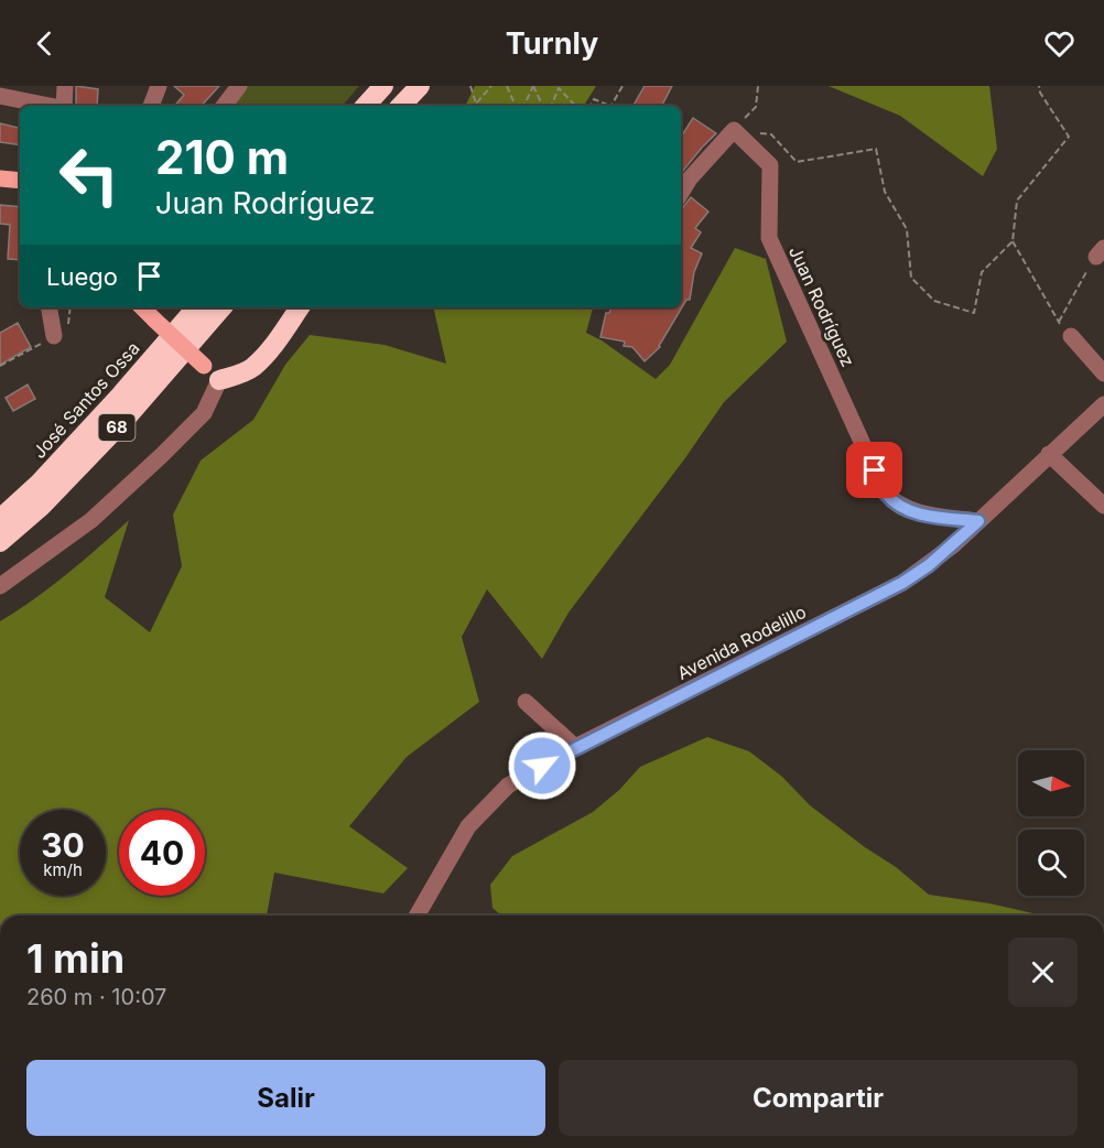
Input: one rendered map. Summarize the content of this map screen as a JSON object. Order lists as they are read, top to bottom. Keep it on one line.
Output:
{"streets":{"highway":["José Santos Ossa","68"],"street":["Juan Rodríguez","Avenida Rodelillo"]},"crossings":[["Juan Rodríguez","Avenida Rodelillo"]],"north":"right","page":{"header":"Turnly","turn":["210 m","Juan Rodríguez"],"then":"Luego","speed":"30 km/h","limit":"40","heading":["1 min","260 m · 10:07"],"buttons":["Salir","Compartir"]}}
